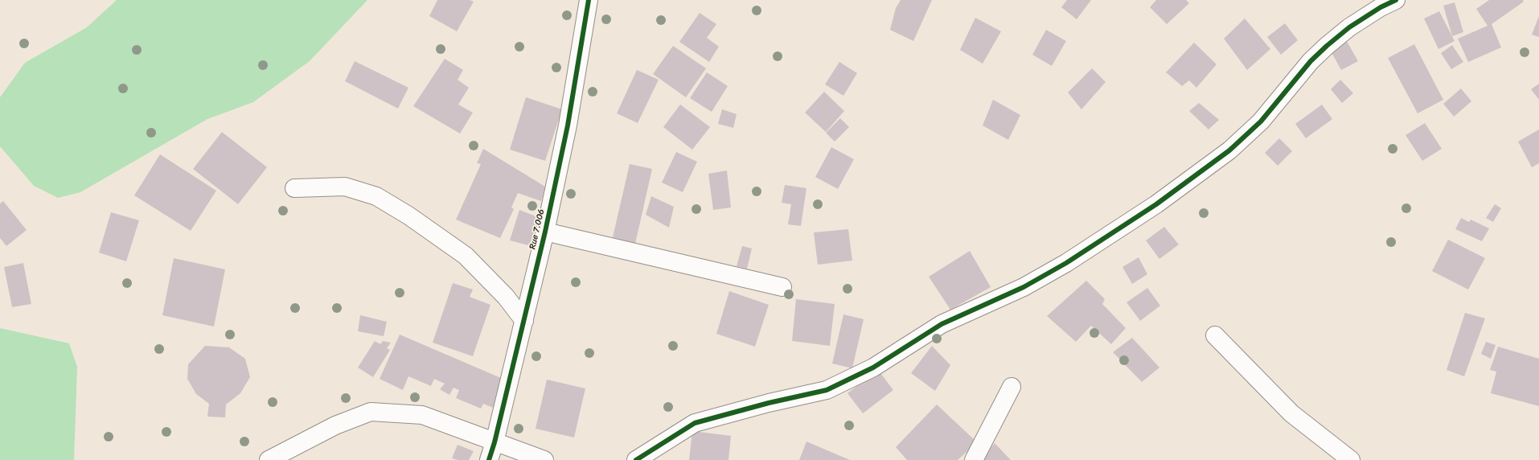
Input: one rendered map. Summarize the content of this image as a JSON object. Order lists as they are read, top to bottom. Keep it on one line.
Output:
{"streets":{"street":["Rue 7.006"]}}
